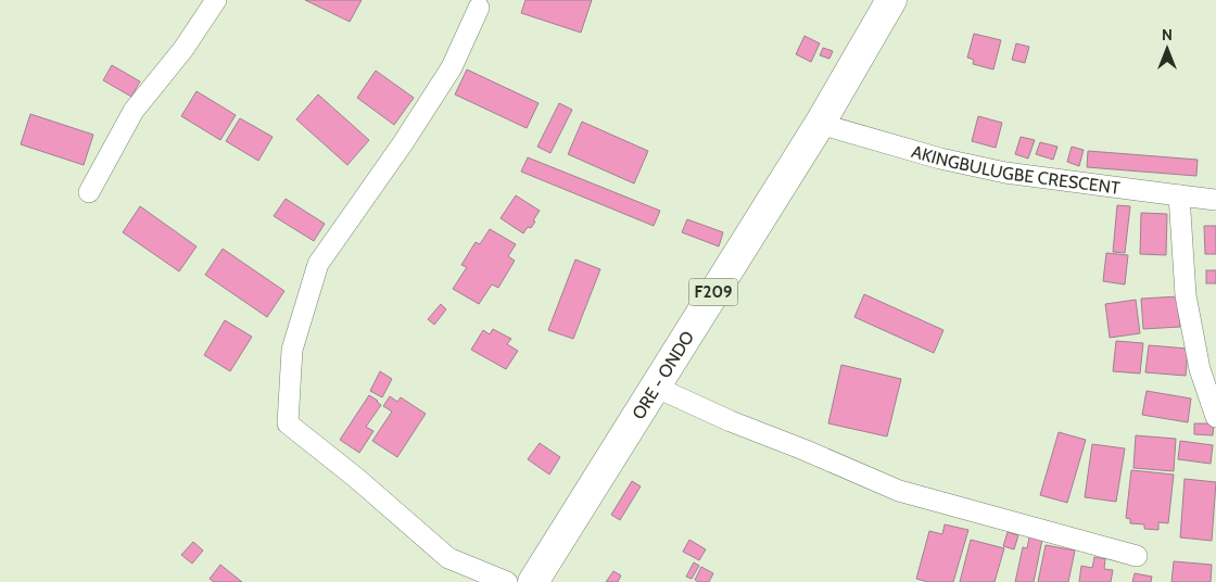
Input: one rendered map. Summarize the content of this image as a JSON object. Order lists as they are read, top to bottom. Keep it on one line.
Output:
{"streets":{"main road":["F209","ORE - ONDO"],"street":["AKINGBULUGBE CRESCENT"]},"crossings":[["AKINGBULUGBE CRESCENT","ORE - ONDO"]],"north":"top"}
